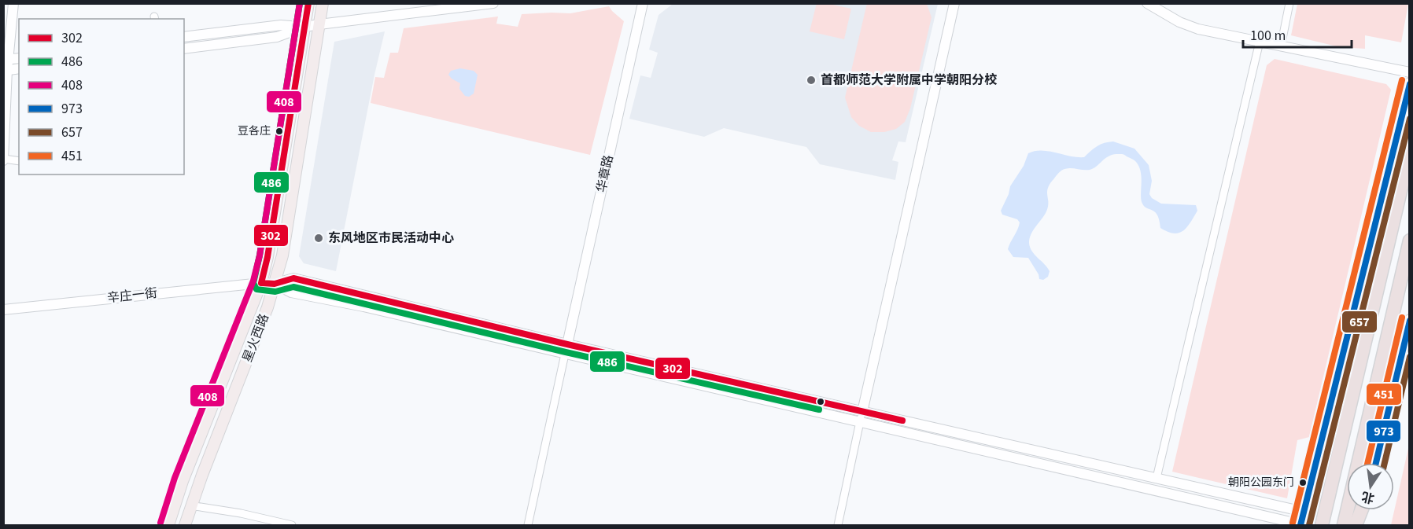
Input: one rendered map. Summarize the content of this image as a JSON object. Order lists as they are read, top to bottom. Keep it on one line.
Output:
{"streets":{"main road":["星火西路"],"street":["华章路","辛庄一街"]},"crossings":[["辛庄一街","星火西路"]],"places":["首都师范大学附属中学朝阳分校","豆各庄","东风地区市民活动中心","朝阳公园东门"],"lines":["transit line 302","transit line 486","transit line 408","transit line 451","transit line 973","transit line 657"],"legend":["302","486","408","973","657","451"],"scale_bar":"100 m","north":"bottom"}
